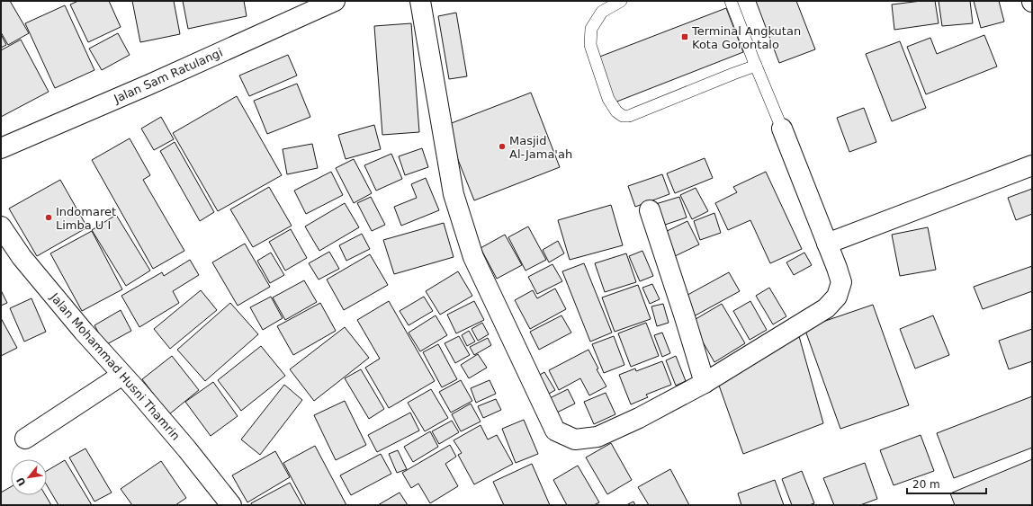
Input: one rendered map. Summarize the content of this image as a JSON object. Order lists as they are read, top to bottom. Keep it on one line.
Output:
{"streets":{"street":["Jalan Sam Ratulangi","Jalan Mohammad Husni Thamrin"]},"places":{"transit":["Terminal Angkutan Kota Gorontalo"],"other":["Masjid Al-Jama'ah","Indomaret Limba U I"]},"scale_bar":"20 m","north":"bottom left"}
